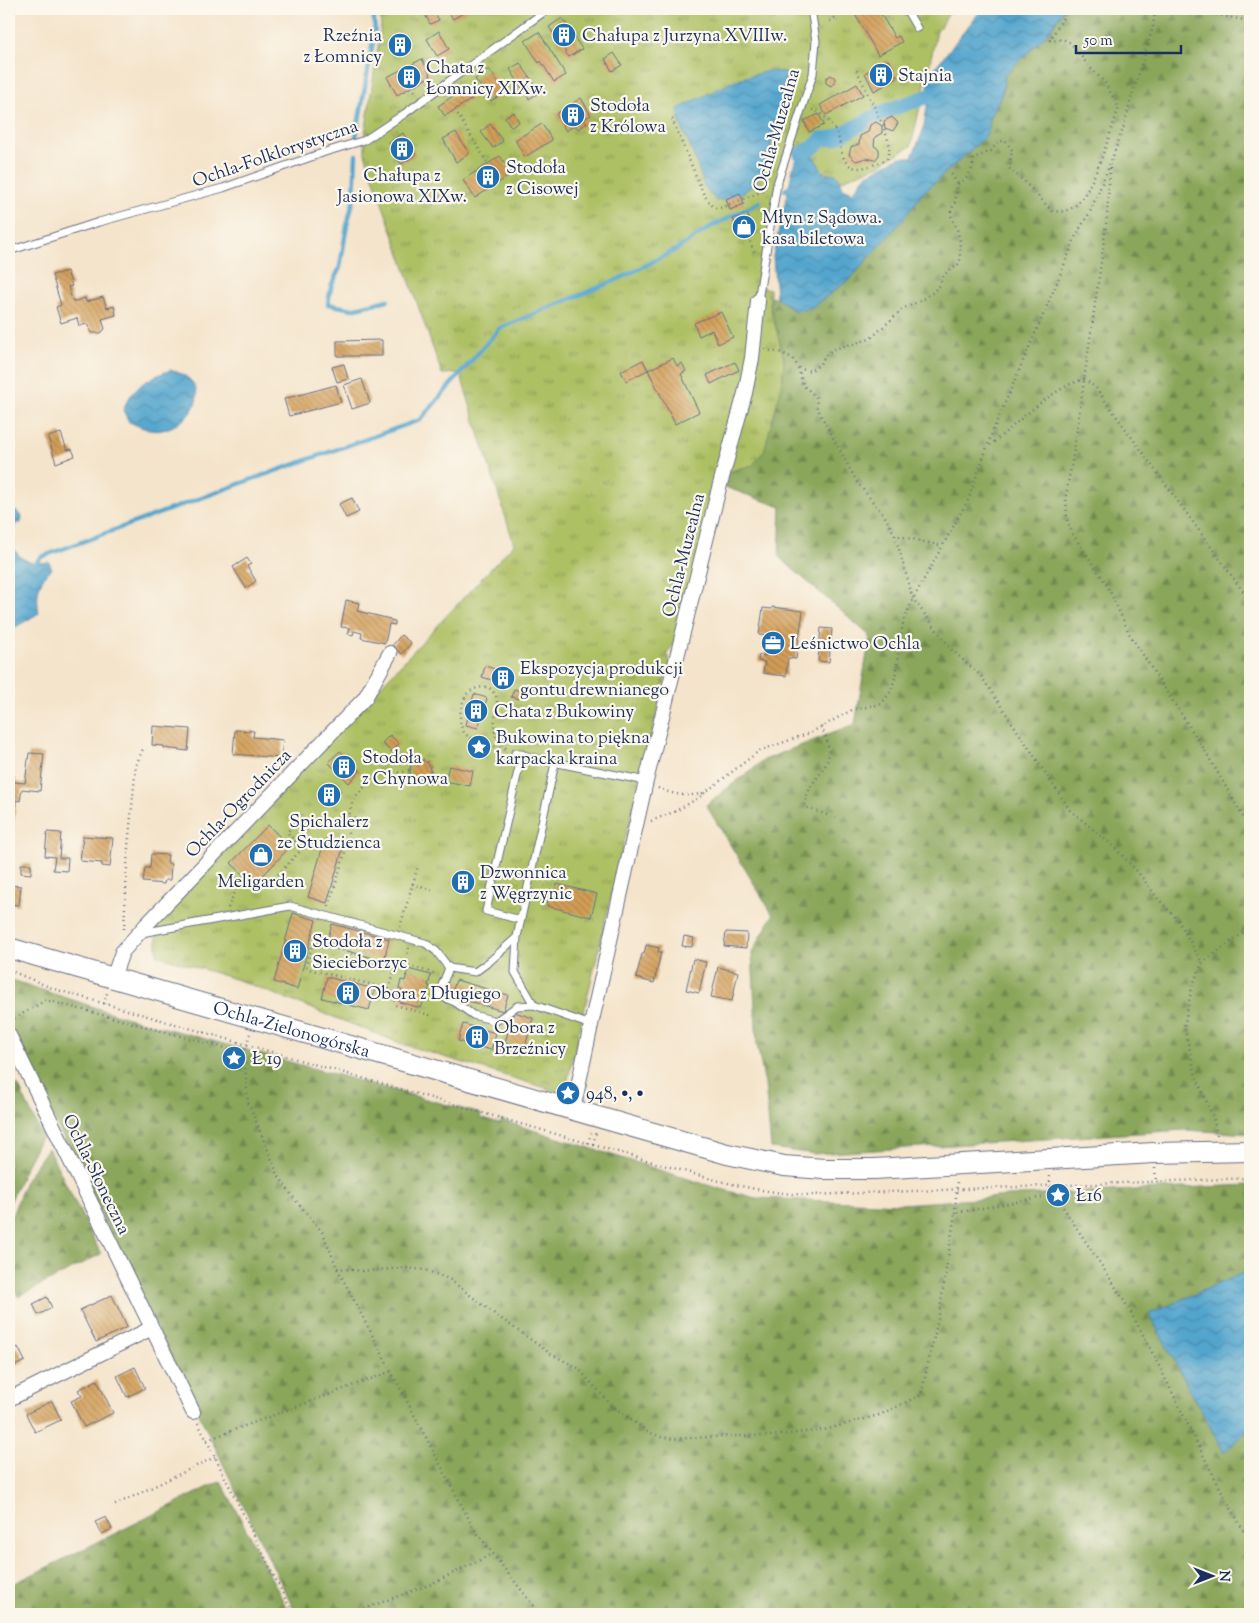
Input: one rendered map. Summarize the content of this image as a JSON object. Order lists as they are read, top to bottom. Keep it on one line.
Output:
{"streets":{"street":["Ochla-Muzealna","Ochla-Ogrodnicza","Ochla-Zielonogórska","Ochla-Słoneczna"],"lane":["Ochla-Folklorystyczna"]},"crossings":[["Ochla-Muzealna","Ochla-Zielonogórska"],["Ochla-Ogrodnicza","Ochla-Zielonogórska"]],"places":{"building":["Chałupa z Jurzyna XVIIIw.","Rzeźnia z Łomnicy","Stajnia","Chata z Łomnicy XIXw.","Stodoła z Królowa","Chałupa z Jasionowa XIXw.","Stodoła z Cisowej","Ekspozycja produkcji gontu drewnianego","Chata z Bukowiny","Stodoła z Chynowa","Spichalerz ze Studzienca","Dzwonnica z Węgrzynic","Stodoła z Siecieborzyc","Obora z Długiego","Obora z Brzeźnicy"],"shop":["Młyn z Sądowa. kasa biletowa","Meligarden"],"office":["Leśnictwo Ochla"],"place":["Bukowina to piękna karpacka kraina","Ł 19","948, •, •","Ł16"]},"scale_bar":"50 m","north":"right"}
